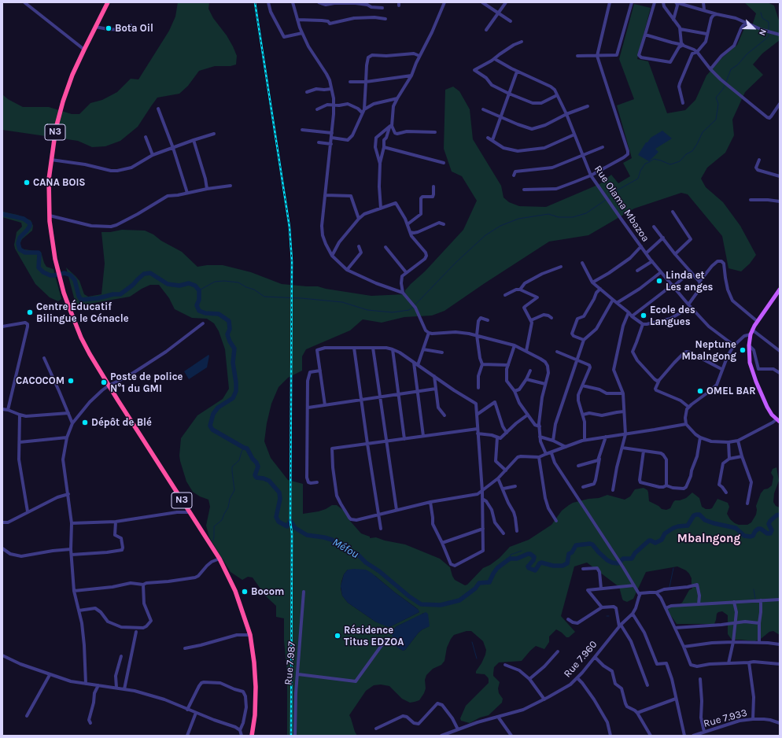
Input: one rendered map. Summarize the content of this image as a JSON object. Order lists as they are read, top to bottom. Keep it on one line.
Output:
{"streets":{"highway":["N3"],"street":["Rue Olama Mbazoa","Rue 7.960","Rue 7.987","Rue 7.933"]},"districts":["Mbalngong"],"water":["Méfou"],"places":["Bota Oil","CANA BOIS","Linda et Les anges","Centre Éducatif Bilingue le Cénacle","Ecole des Langues","Neptune Mbalngong","CACOCOM","Poste de police N°1 du GMI","OMEL BAR","Dépôt de Blé","Bocom","Résidence Titus EDZOA"],"north":"bottom right"}
